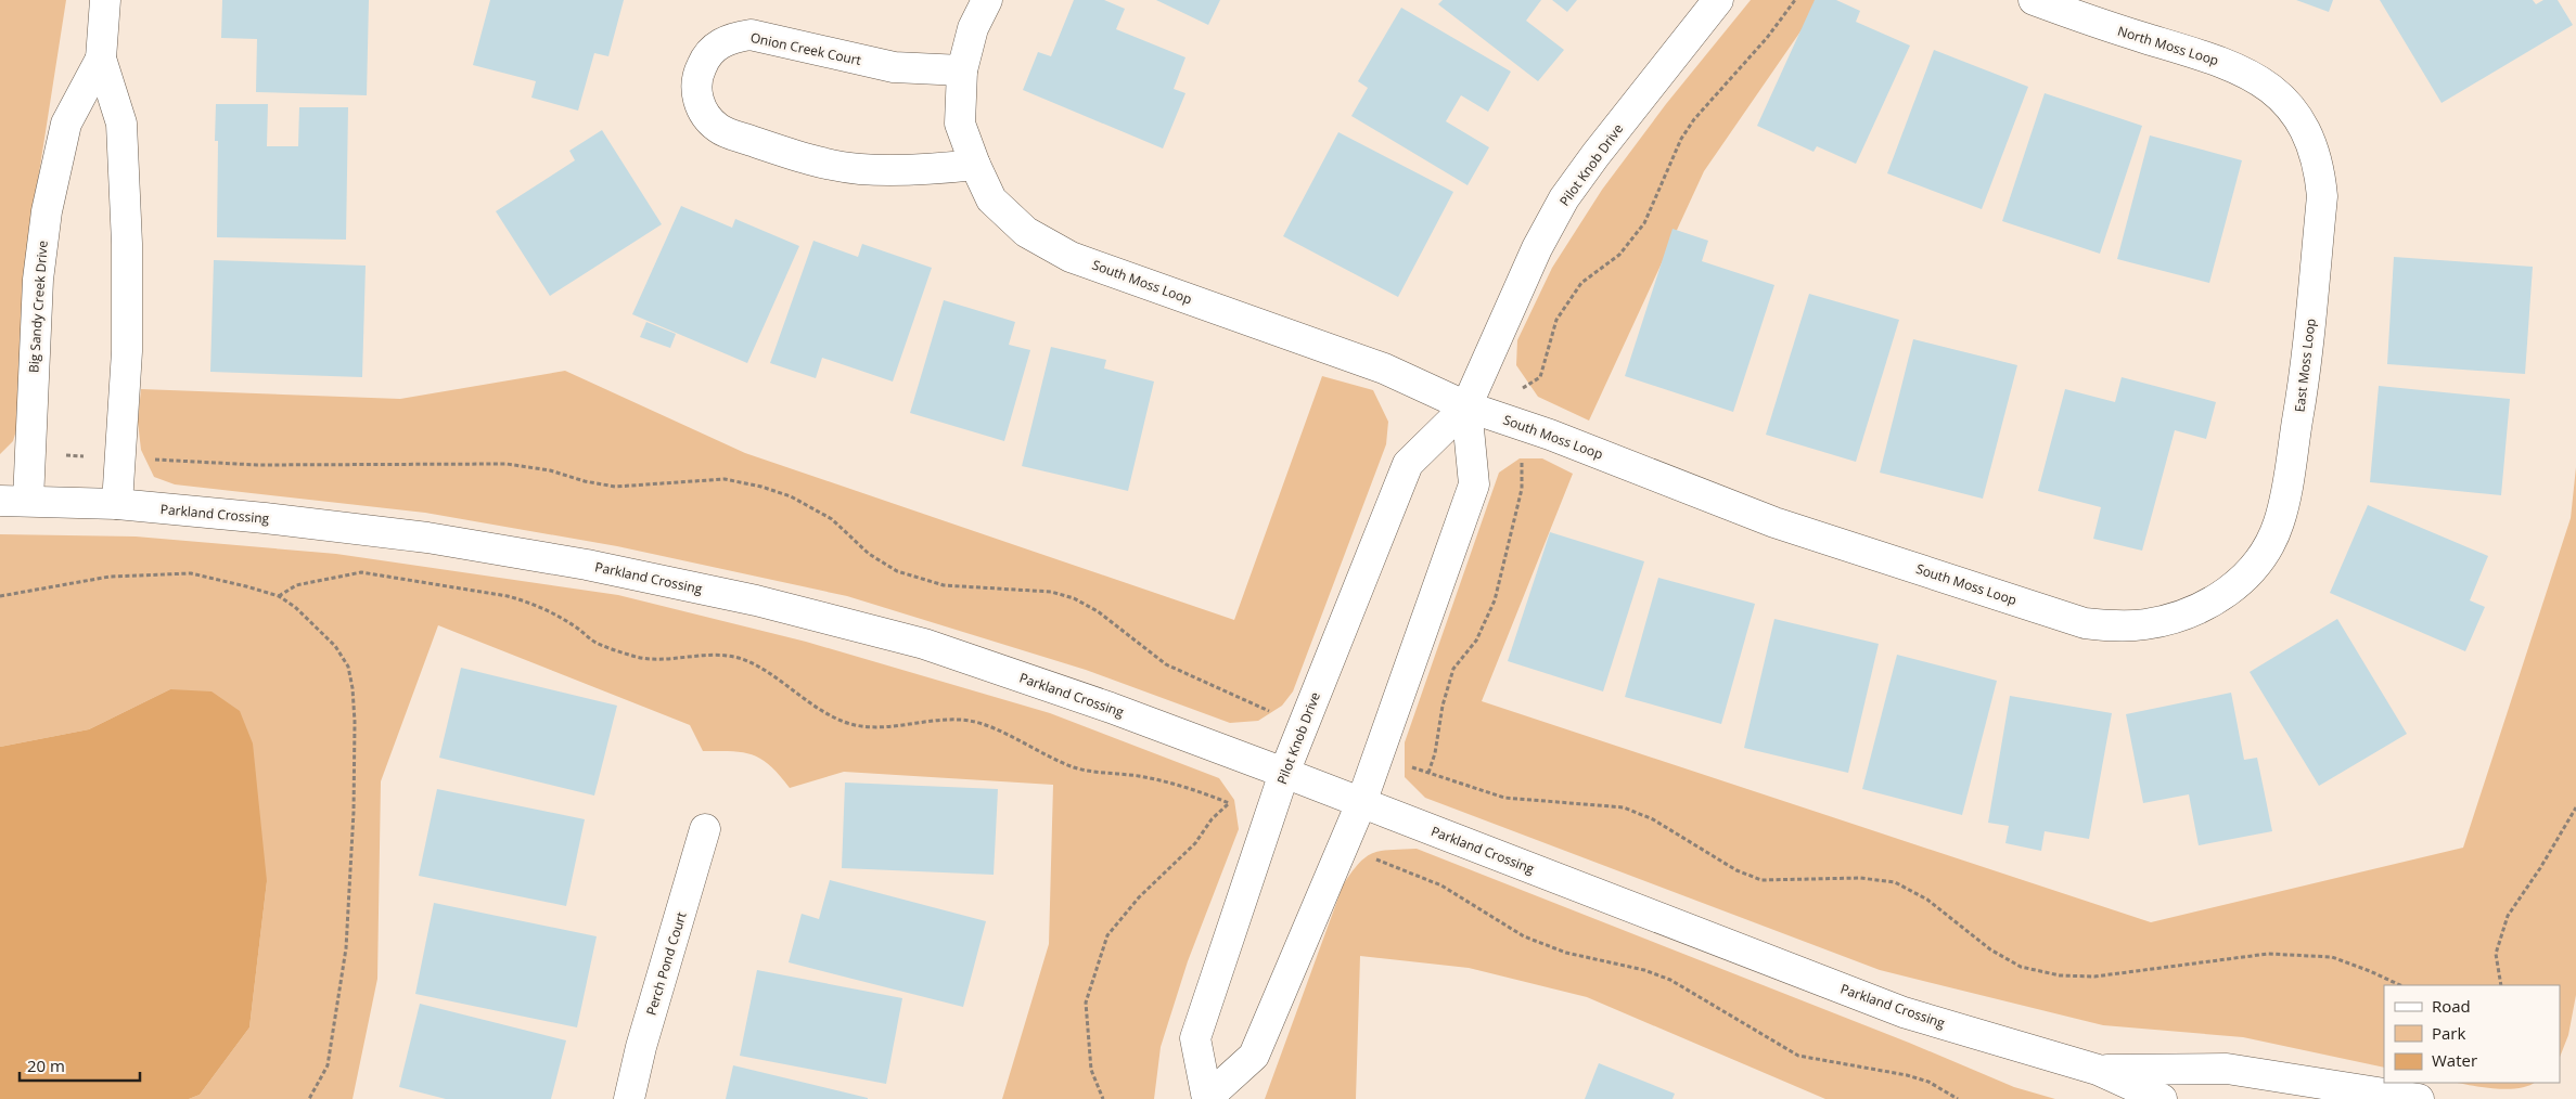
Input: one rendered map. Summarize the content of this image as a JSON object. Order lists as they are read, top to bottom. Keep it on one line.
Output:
{"streets":{"street":["North Moss Loop","Onion Creek Court","Pilot Knob Drive","South Moss Loop","Big Sandy Creek Drive","East Moss Loop","Parkland Crossing","Perch Pond Court"]},"crossings":[["North Moss Loop","East Moss Loop"],["Onion Creek Court","South Moss Loop"],["Pilot Knob Drive","South Moss Loop"],["Pilot Knob Drive","Parkland Crossing"],["South Moss Loop","East Moss Loop"],["Big Sandy Creek Drive","Parkland Crossing"]],"legend":["Road","Park","Water"],"scale_bar":"20 m"}
